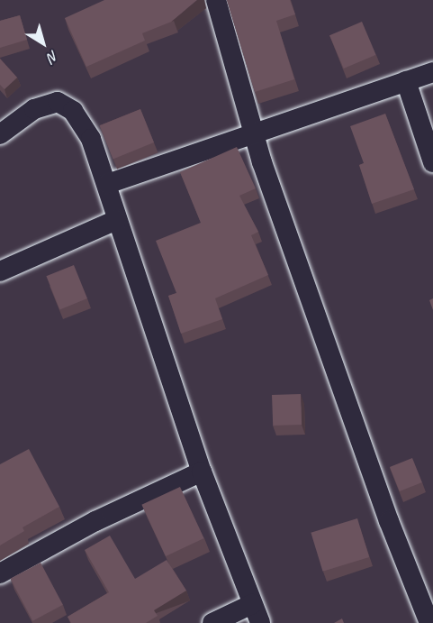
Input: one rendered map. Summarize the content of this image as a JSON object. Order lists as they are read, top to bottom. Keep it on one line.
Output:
{"north":"bottom right"}
